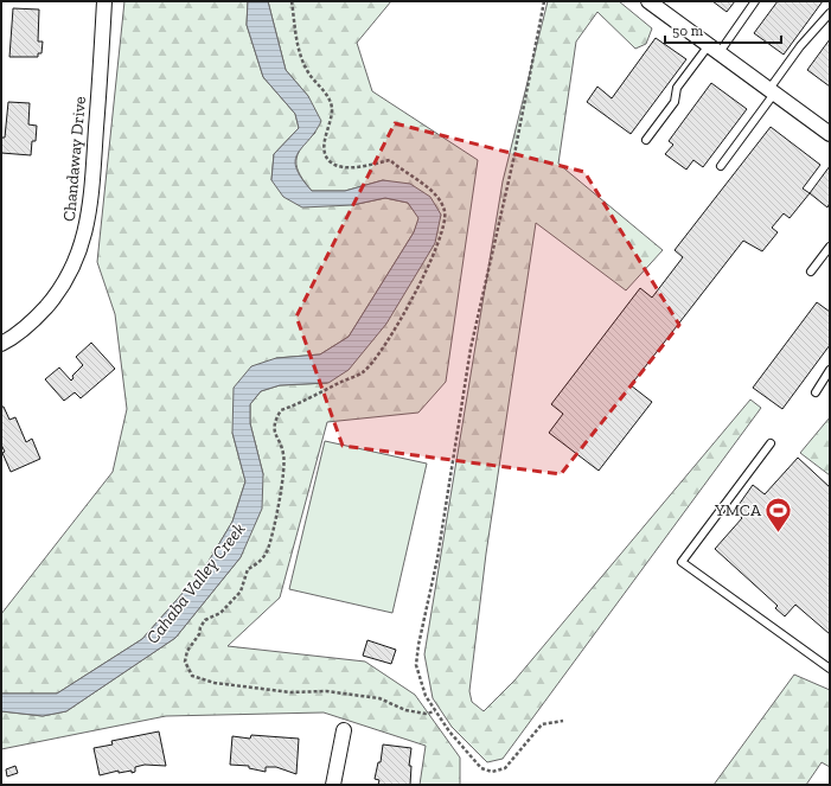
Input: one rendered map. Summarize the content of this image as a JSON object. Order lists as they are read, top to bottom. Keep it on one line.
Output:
{"streets":{"street":["Chandaway Drive"]},"water":["Cahaba Valley Creek"],"places":{"sports":["YMCA"]},"scale_bar":"50 m"}
